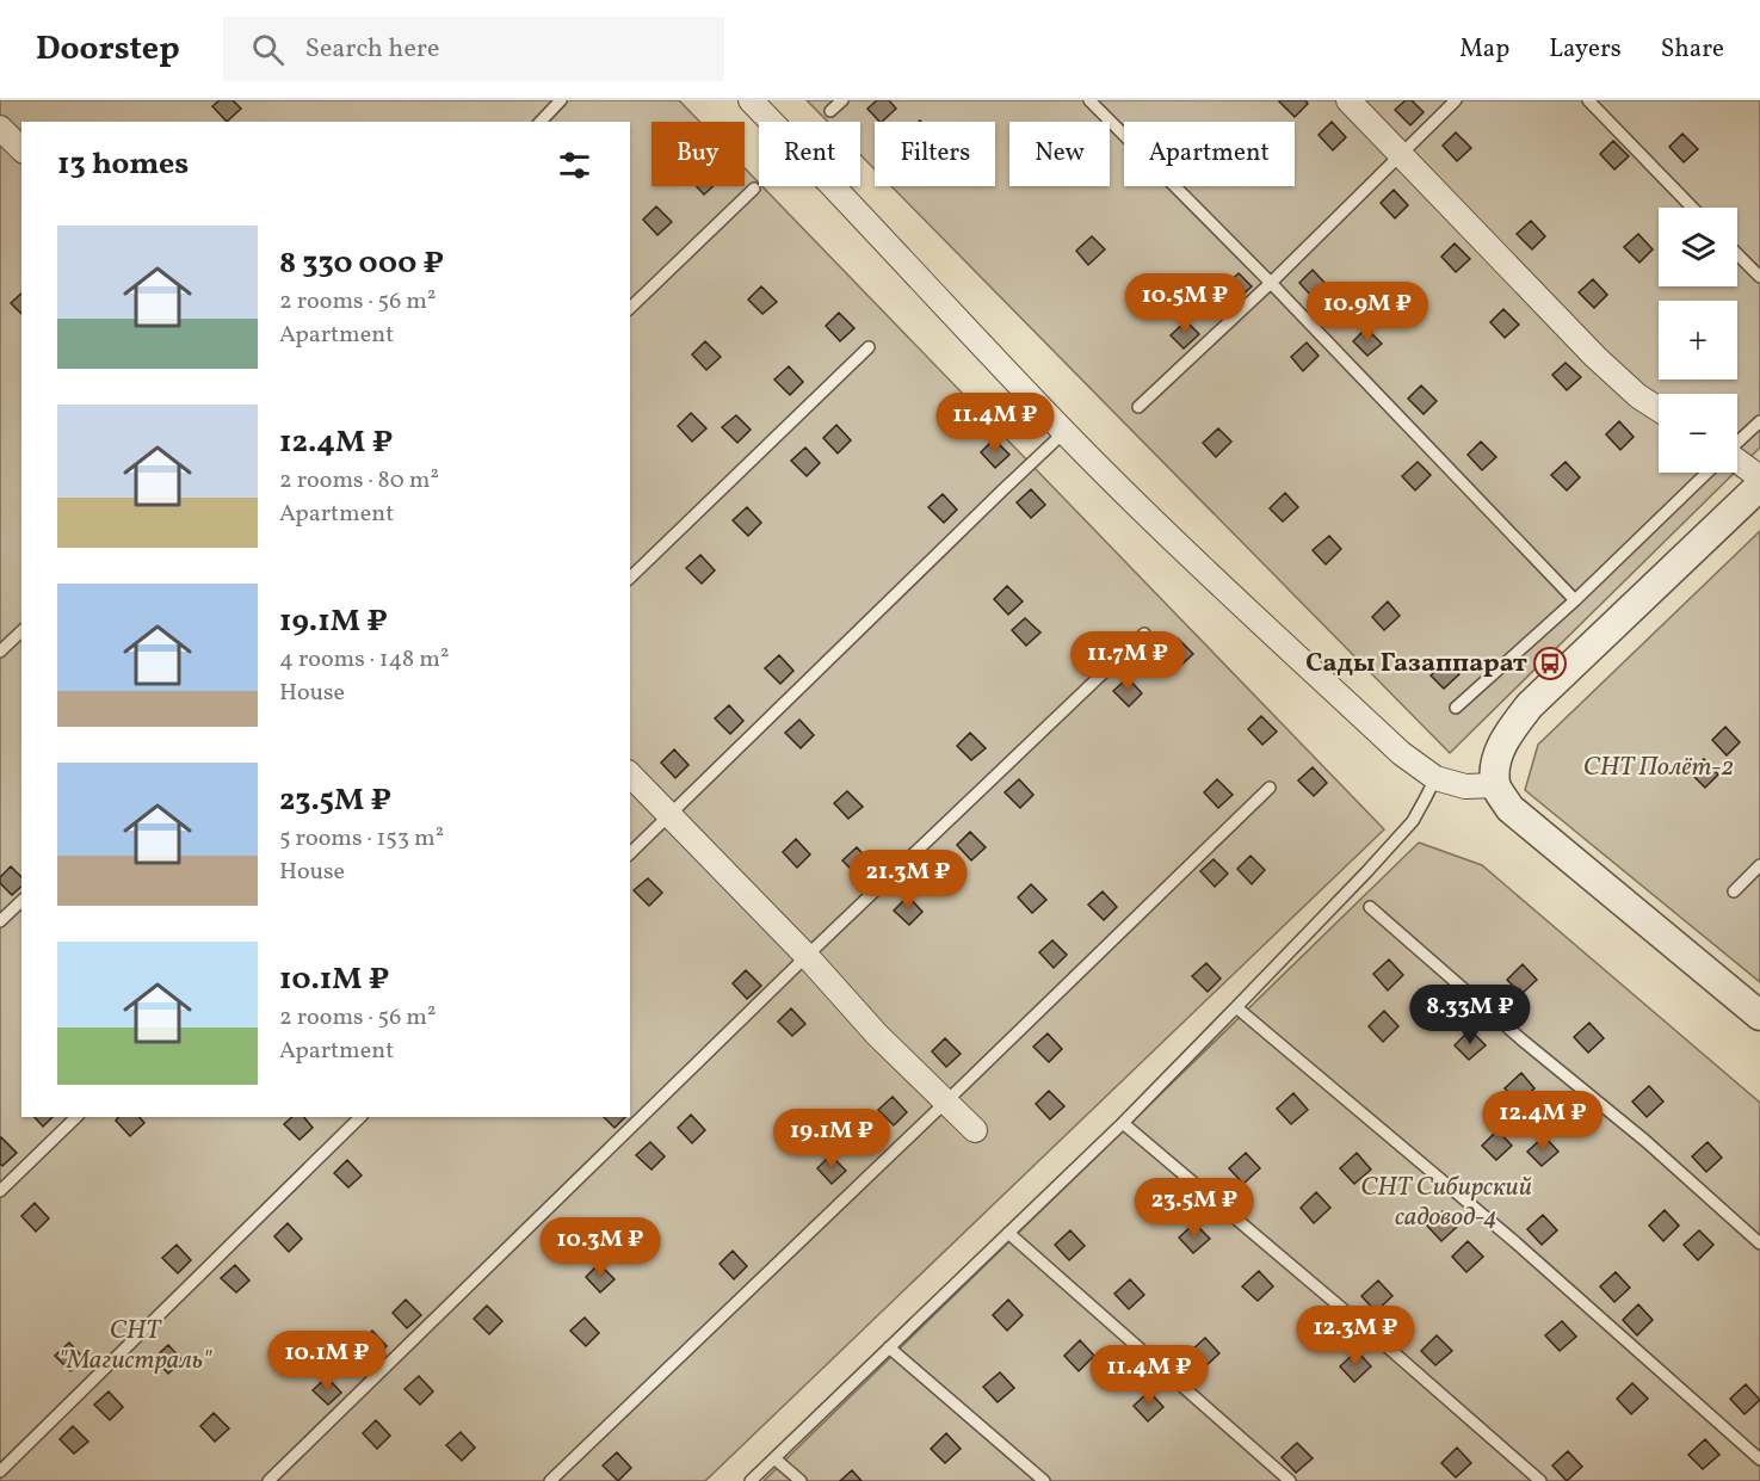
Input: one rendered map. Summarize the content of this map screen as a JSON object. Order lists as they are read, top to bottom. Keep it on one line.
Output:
{"parks":["СНТ Полёт-2","СНТ Сибирский садовод-4","СНТ \"Магистраль\""],"places":{"bus stop":["Сады Газаппарат"]},"page":{"header":"Doorstep","search":"Search here","nav":["Map","Layers","Share"],"chip":["Buy","Rent","Filters","New","Apartment"],"heading":"13 homes","map_buttons":["+","−"],"list":[{"name":"8 330 000 ₽","note":"2 rooms · 56 m² · Apartment"},{"name":"12.4M ₽","note":"2 rooms · 80 m² · Apartment"},{"name":"19.1M ₽","note":"4 rooms · 148 m² · House"},{"name":"23.5M ₽","note":"5 rooms · 153 m² · House"},{"name":"10.1M ₽","note":"2 rooms · 56 m² · Apartment"}],"price":["10.5M ₽","10.9M ₽","11.4M ₽","11.7M ₽","21.3M ₽","8.33M ₽","12.4M ₽","19.1M ₽","23.5M ₽","10.3M ₽","12.3M ₽","10.1M ₽","11.4M ₽"]}}
